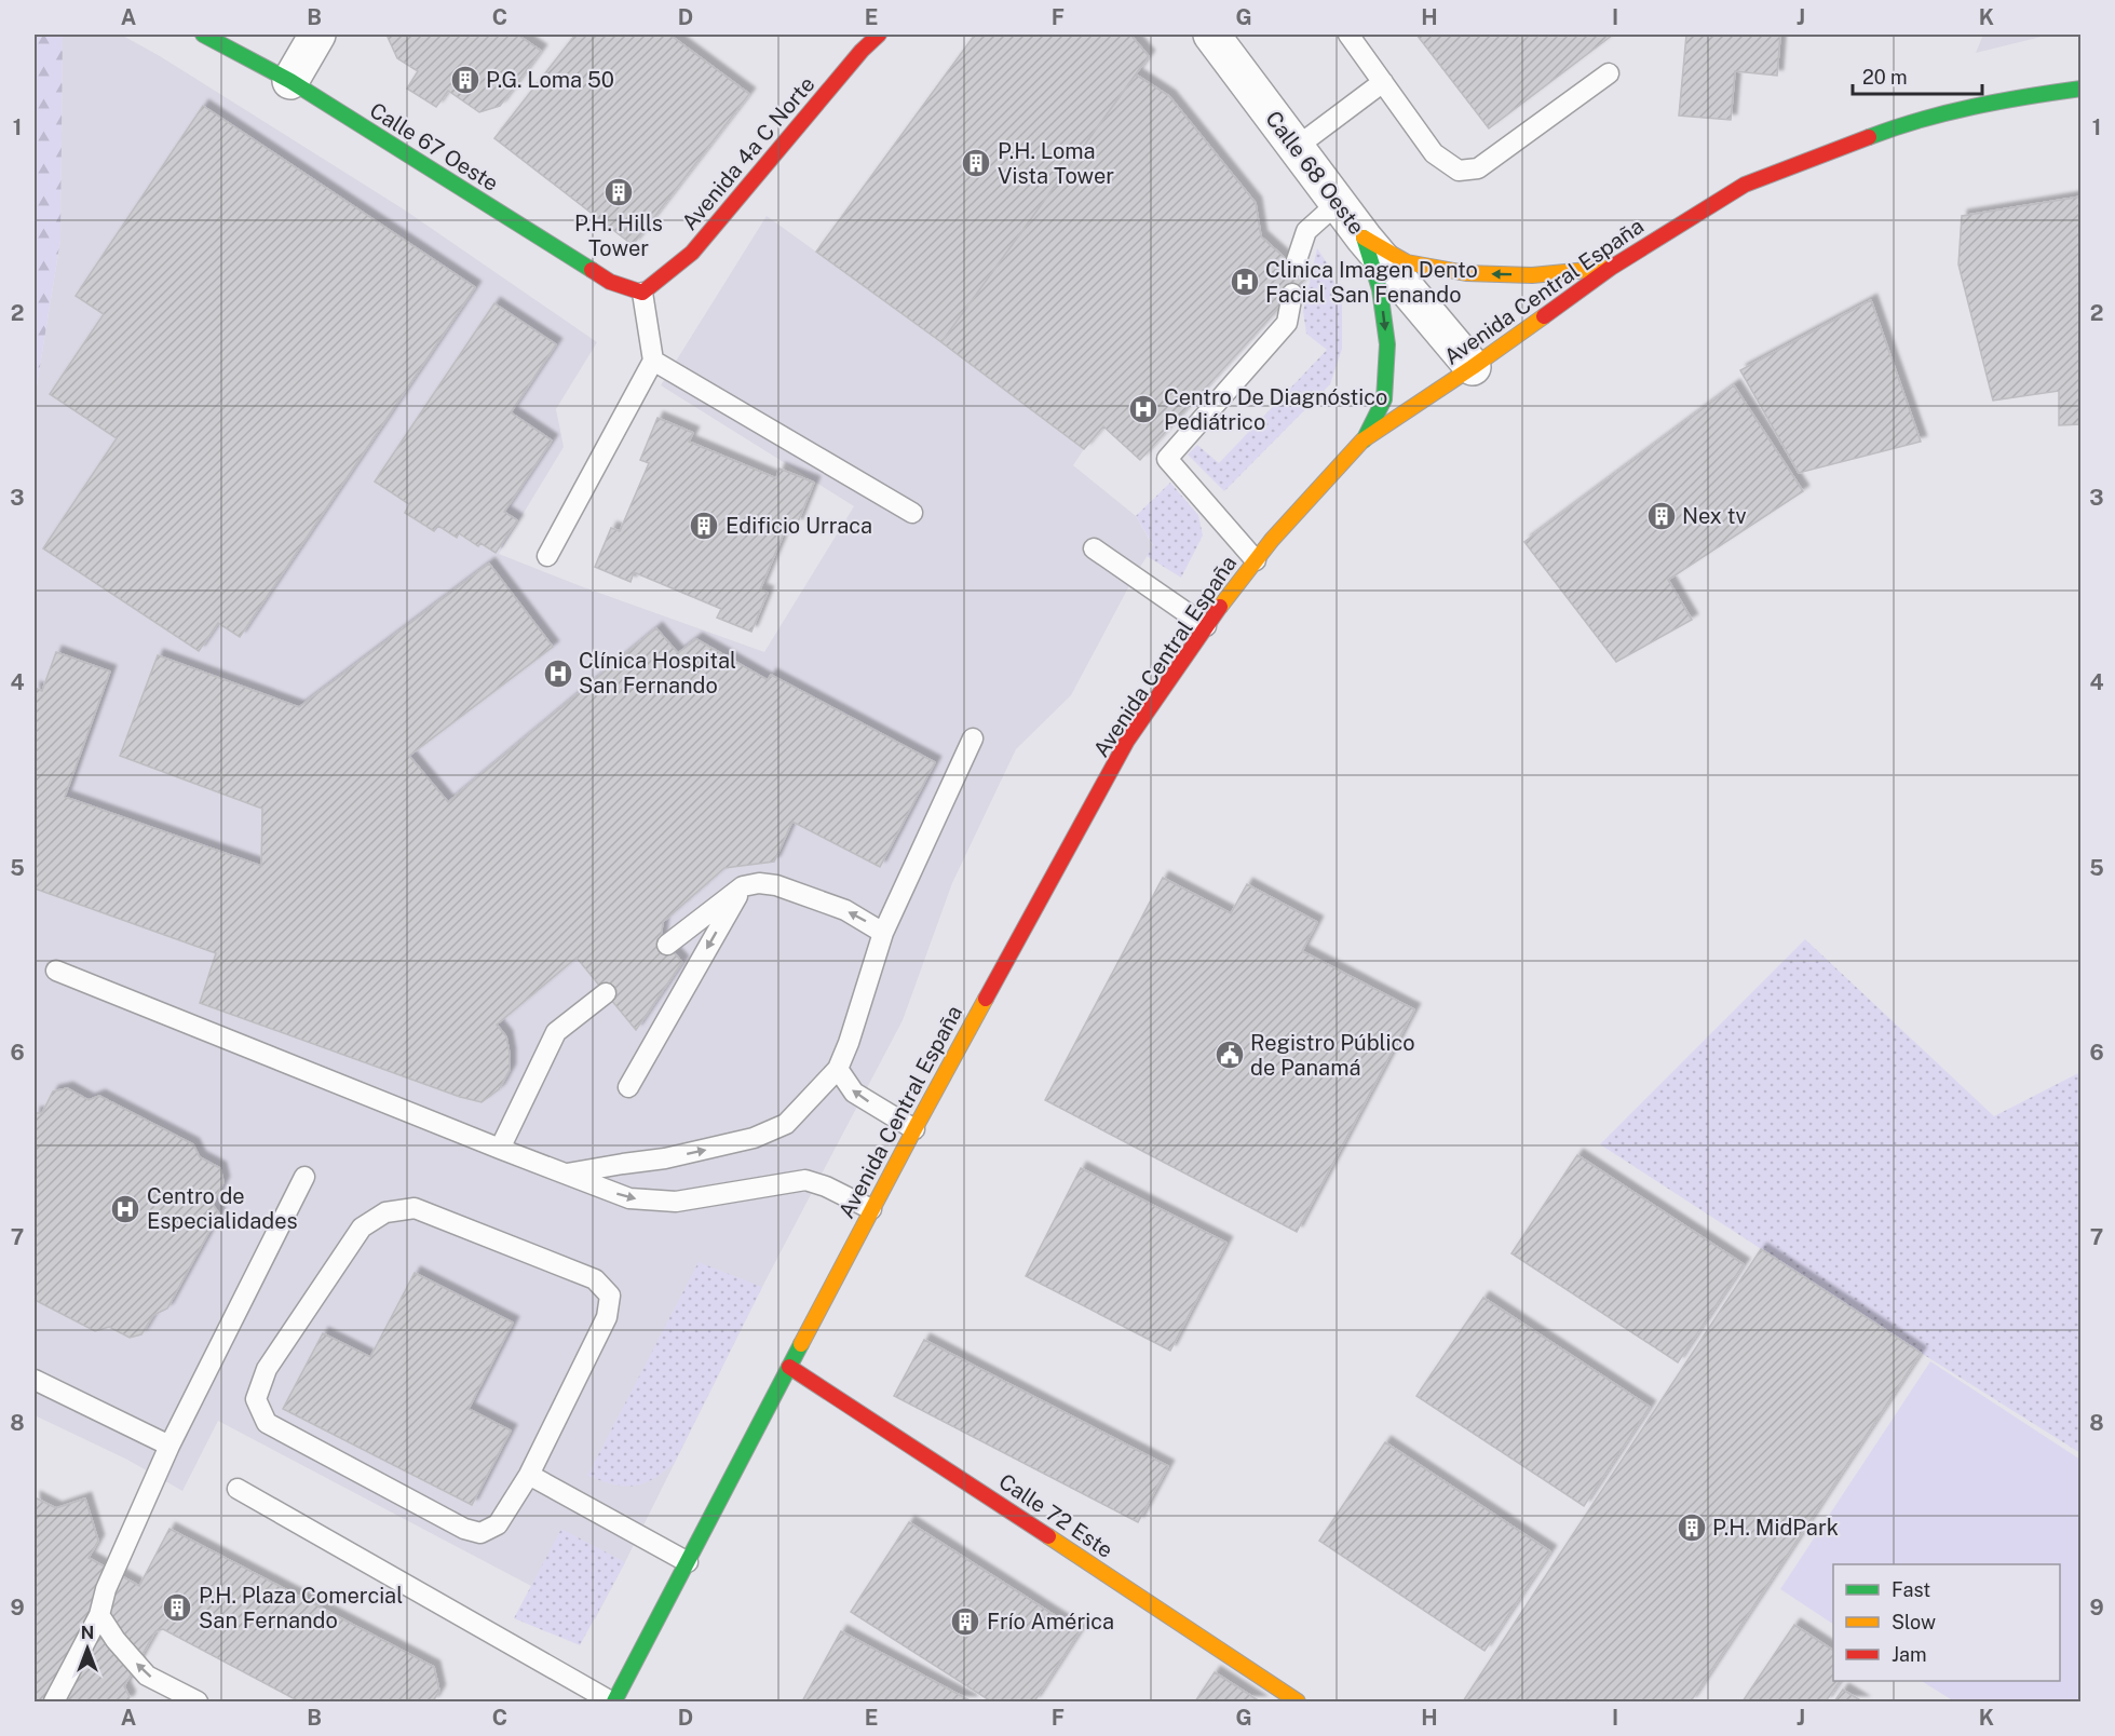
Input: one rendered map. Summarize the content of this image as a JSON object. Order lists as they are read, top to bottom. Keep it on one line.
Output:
{"streets":{"main road":["Calle 67 Oeste","Avenida 4a C Norte","Avenida Central España","Calle 72 Este"],"street":["Calle 68 Oeste"]},"crossings":[["Calle 67 Oeste","Avenida 4a C Norte"],["Calle 68 Oeste","Avenida Central España"],["Avenida Central España","Calle 72 Este"]],"places":{"building":["P.G. Loma 50","P.H. Loma Vista Tower","P.H. Hills Tower","Nex tv","Edificio Urraca","P.H. MidPark","P.H. Plaza Comercial San Fernando","Frío América"],"hospital":["Clinica Imagen Dento Facial San Fenando","Centro De Diagnóstico Pediátrico","Clínica Hospital San Fernando","Centro de Especialidades"],"public building":["Registro Público de Panamá"]},"legend":["Fast","Slow","Jam"],"scale_bar":"20 m","north":"top","grid":{"columns":["A","B","C","D","E","F","G","H","I","J","K"],"rows":["1","2","3","4","5","6","7","8","9"]}}
